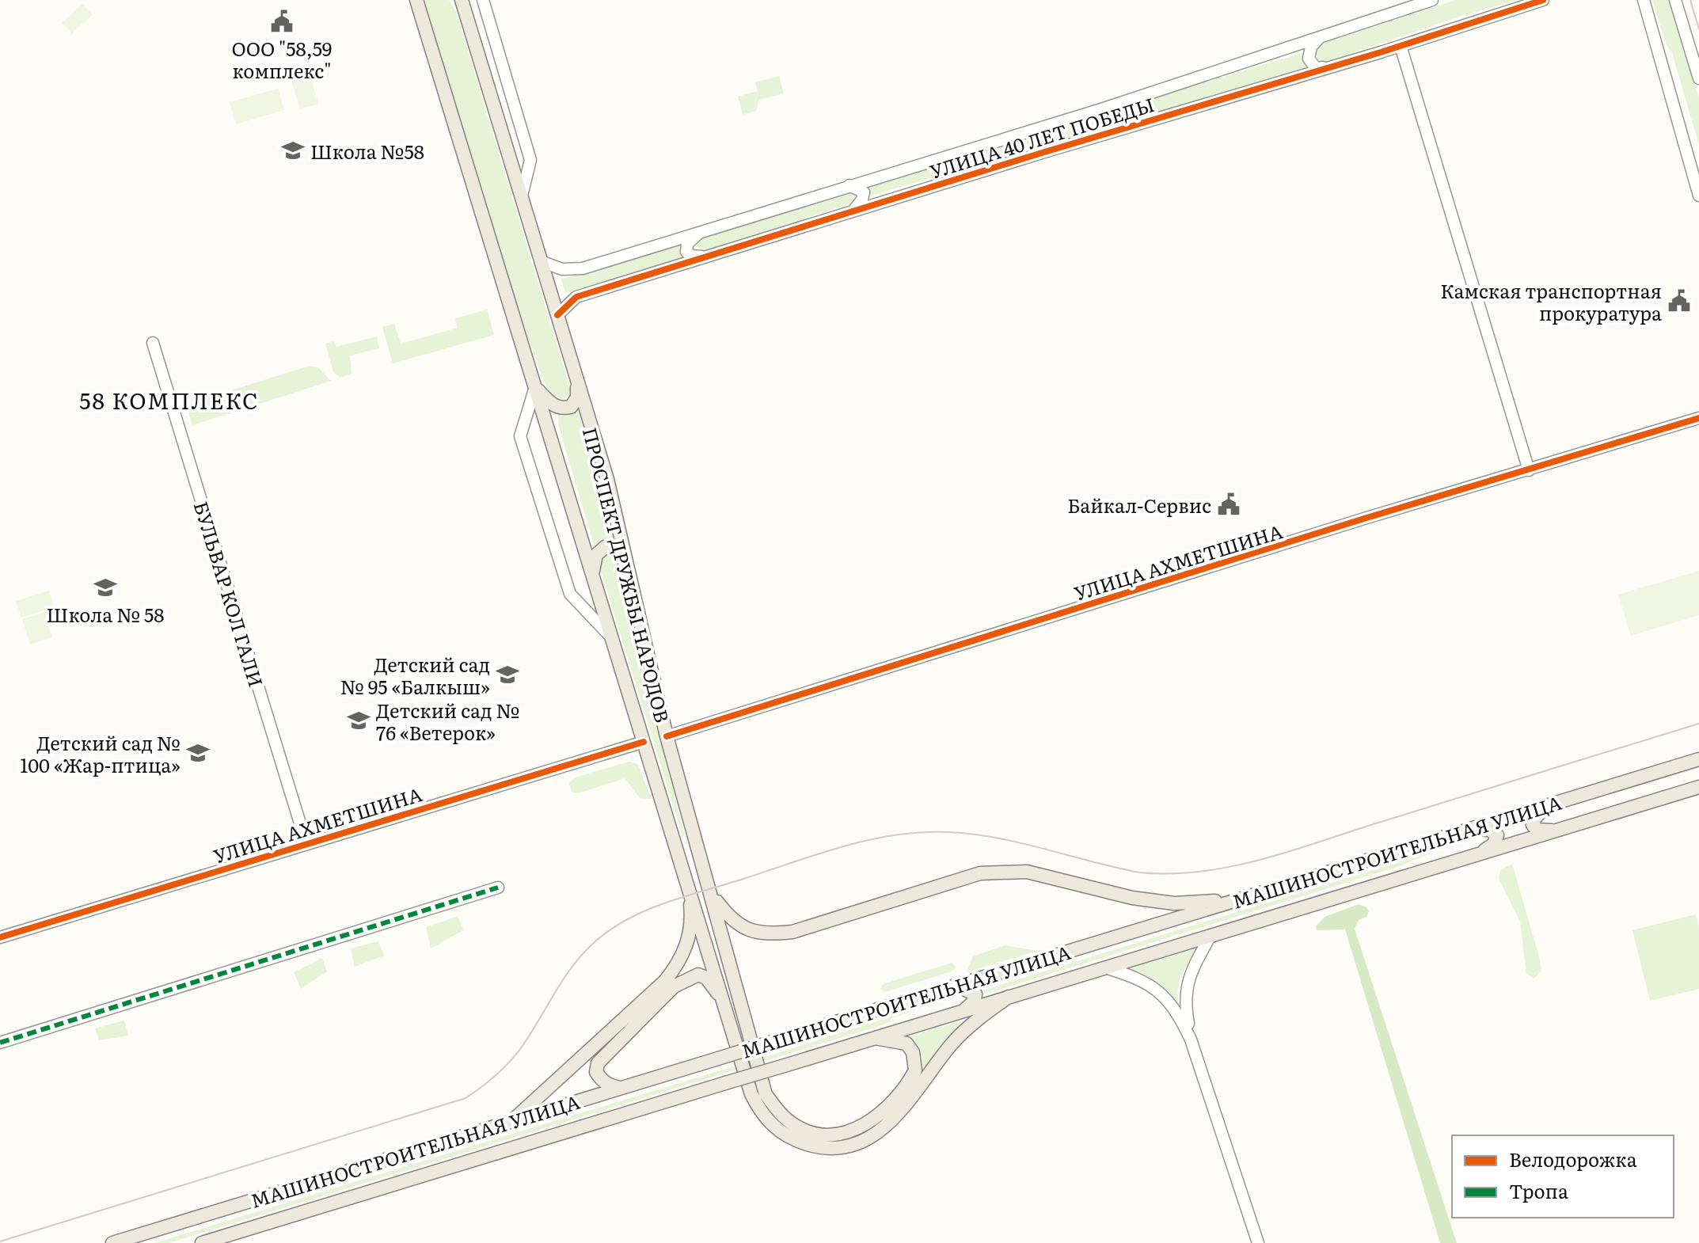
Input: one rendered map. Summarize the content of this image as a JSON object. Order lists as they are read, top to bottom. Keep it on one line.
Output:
{"streets":{"main road":["ПРОСПЕКТ ДРУЖБЫ НАРОДОВ","МАШИНОСТРОИТЕЛЬНАЯ УЛИЦА"],"street":["УЛИЦА 40 ЛЕТ ПОБЕДЫ","УЛИЦА АХМЕТШИНА","БУЛЬВАР КОЛ ГАЛИ"]},"crossings":[["УЛИЦА 40 ЛЕТ ПОБЕДЫ","ПРОСПЕКТ ДРУЖБЫ НАРОДОВ"],["УЛИЦА АХМЕТШИНА","ПРОСПЕКТ ДРУЖБЫ НАРОДОВ"],["УЛИЦА АХМЕТШИНА","БУЛЬВАР КОЛ ГАЛИ"],["ПРОСПЕКТ ДРУЖБЫ НАРОДОВ","МАШИНОСТРОИТЕЛЬНАЯ УЛИЦА"]],"districts":["58 КОМПЛЕКС"],"places":{"public building":["ООО \"58,59 комплекс\"","Камская транспортная прокуратура","Байкал-Сервис"],"school or university":["Школа №58","Школа № 58","Детский сад № 95 «Балкыш»","Детский сад № 76 «Ветерок»","Детский сад № 100 «Жар-птица»"]},"legend":["Велодорожка","Тропа"]}
